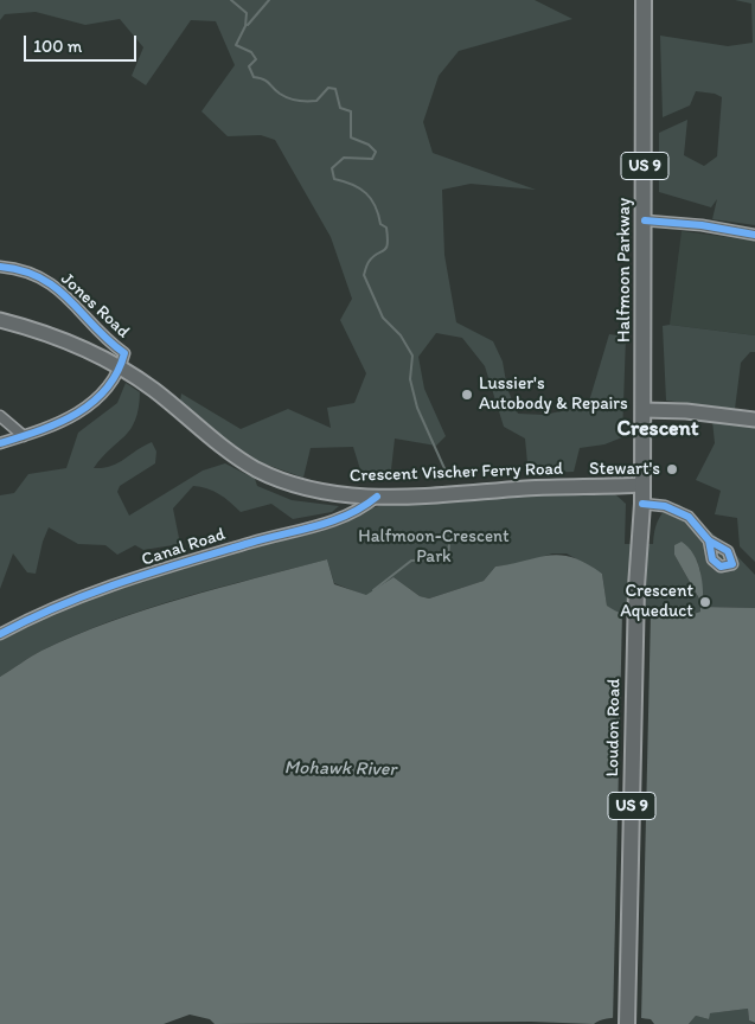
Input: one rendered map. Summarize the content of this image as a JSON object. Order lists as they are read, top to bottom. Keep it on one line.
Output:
{"streets":{"main road":["US 9","Halfmoon Parkway","Crescent Vischer Ferry Road","Loudon Road"],"street":["Jones Road","Canal Road"]},"crossings":[["Halfmoon Parkway","Crescent Vischer Ferry Road"],["Halfmoon Parkway","Loudon Road"],["Jones Road","Crescent Vischer Ferry Road"],["Crescent Vischer Ferry Road","Canal Road"]],"districts":["Crescent"],"water":["Mohawk River"],"parks":["Halfmoon-Crescent Park"],"places":["Lussier's Autobody & Repairs","Stewart's","Crescent Aqueduct"],"scale_bar":"100 m"}
